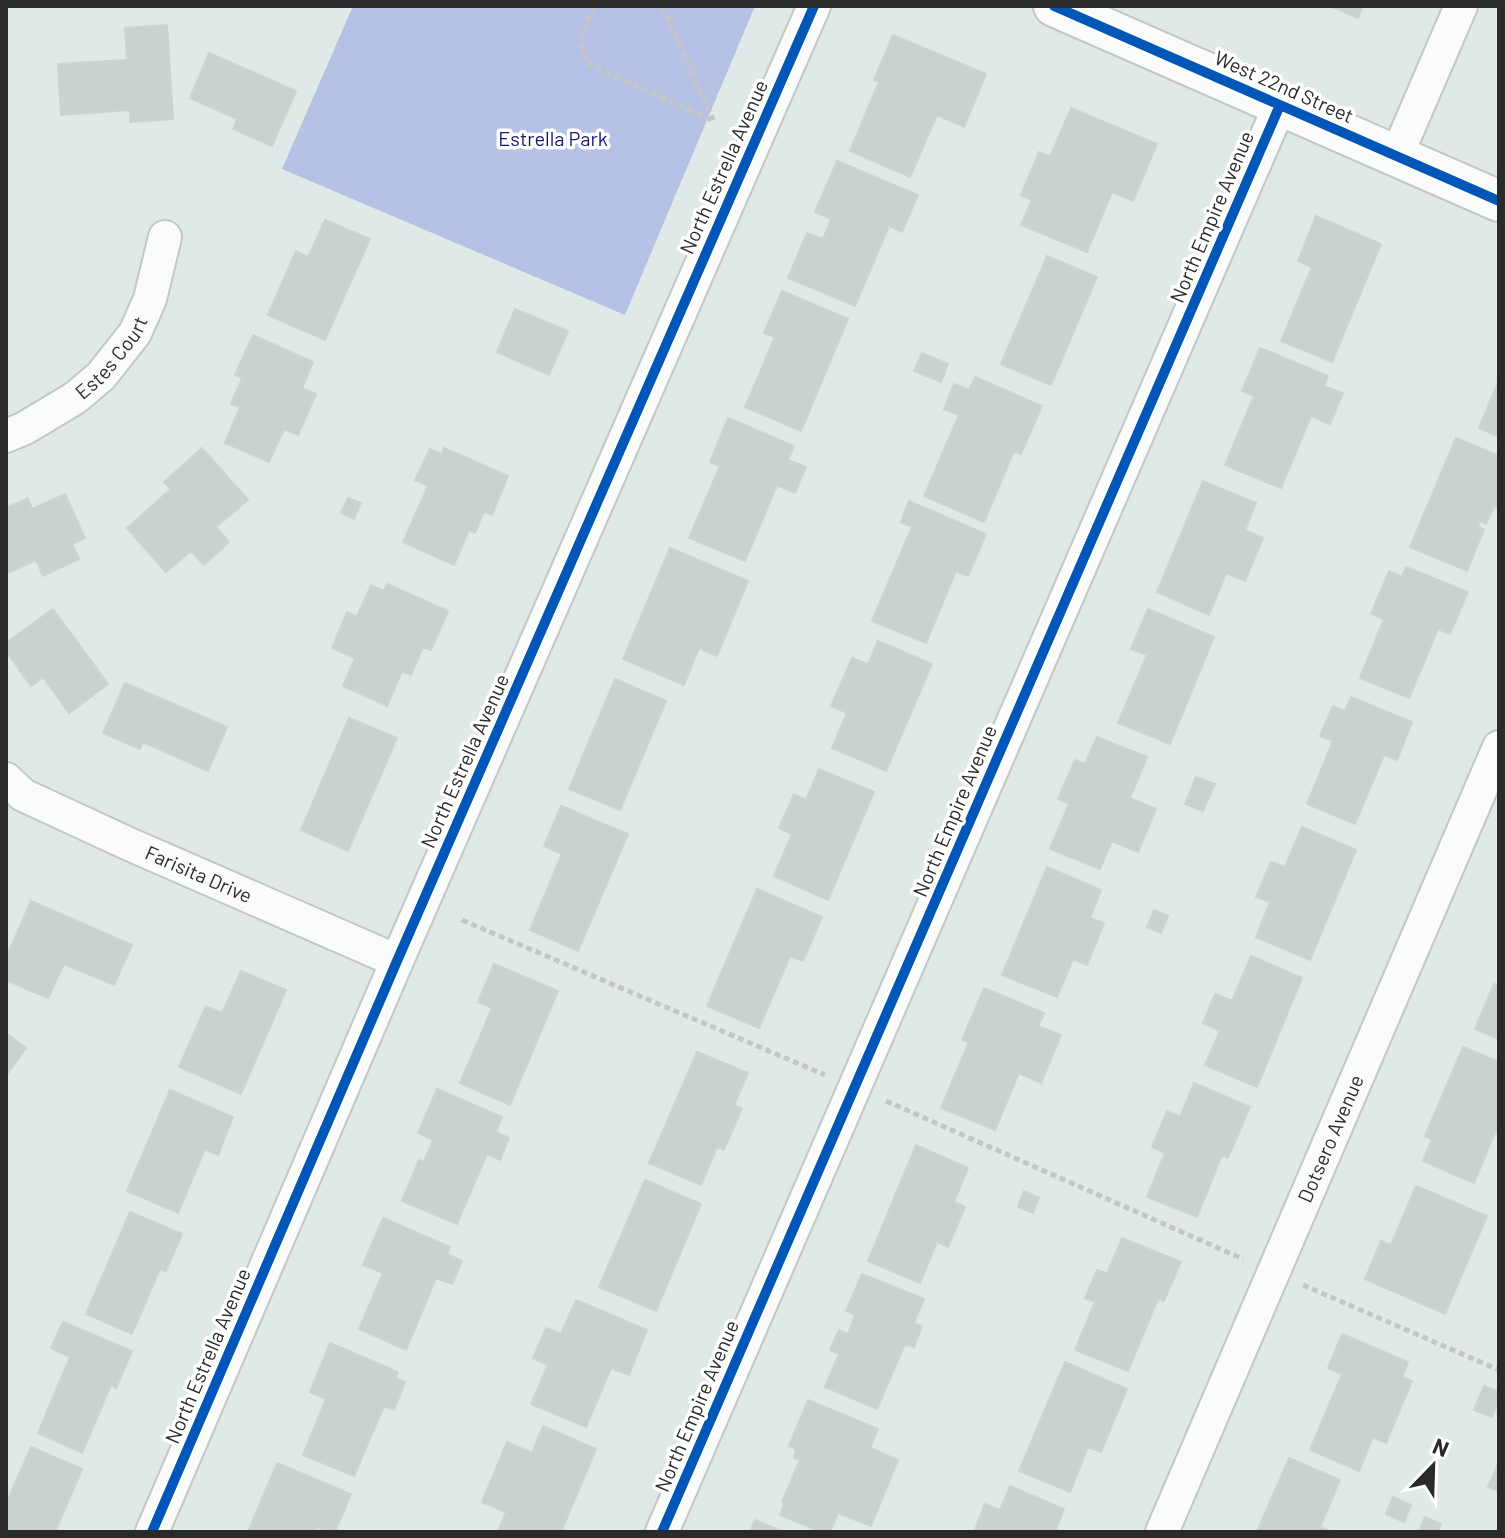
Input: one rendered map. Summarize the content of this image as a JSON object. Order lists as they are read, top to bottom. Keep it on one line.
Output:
{"streets":{"street":["West 22nd Street","North Estrella Avenue","North Empire Avenue","Estes Court","Farisita Drive","Dotsero Avenue"]},"crossings":[["West 22nd Street","North Empire Avenue"],["North Estrella Avenue","Farisita Drive"]],"parks":["Estrella Park"],"north":"top right"}
